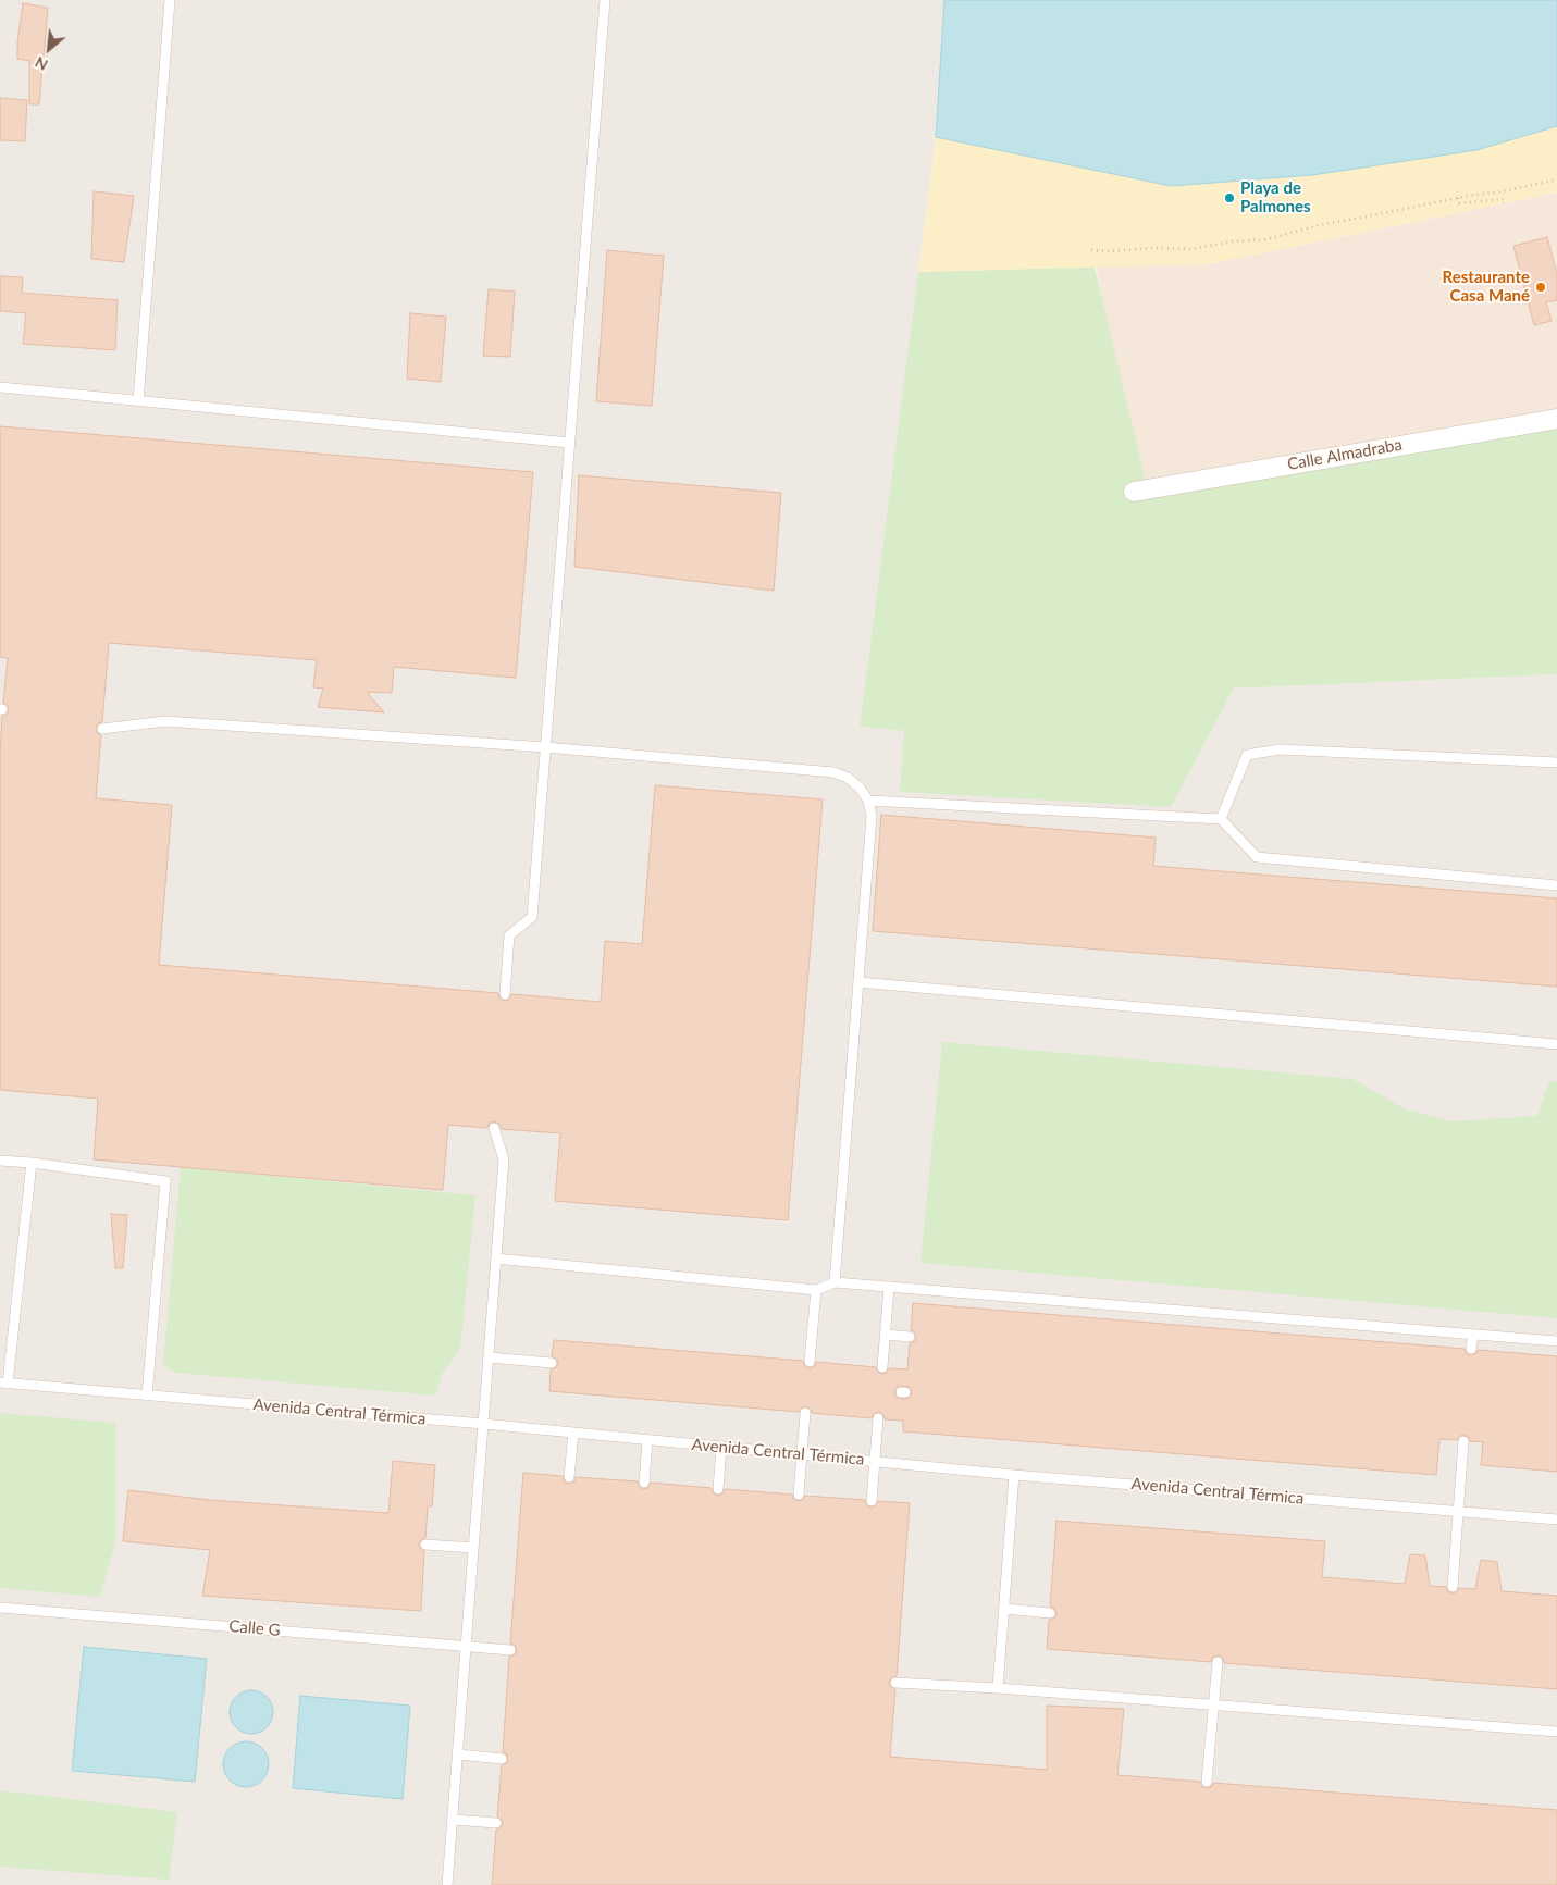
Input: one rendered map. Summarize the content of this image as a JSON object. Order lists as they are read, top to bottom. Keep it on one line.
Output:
{"streets":{"street":["Calle Almadraba"],"lane":["Avenida Central Térmica","Calle G"]},"places":["Playa de Palmones","Restaurante Casa Mané"],"north":"bottom left"}
